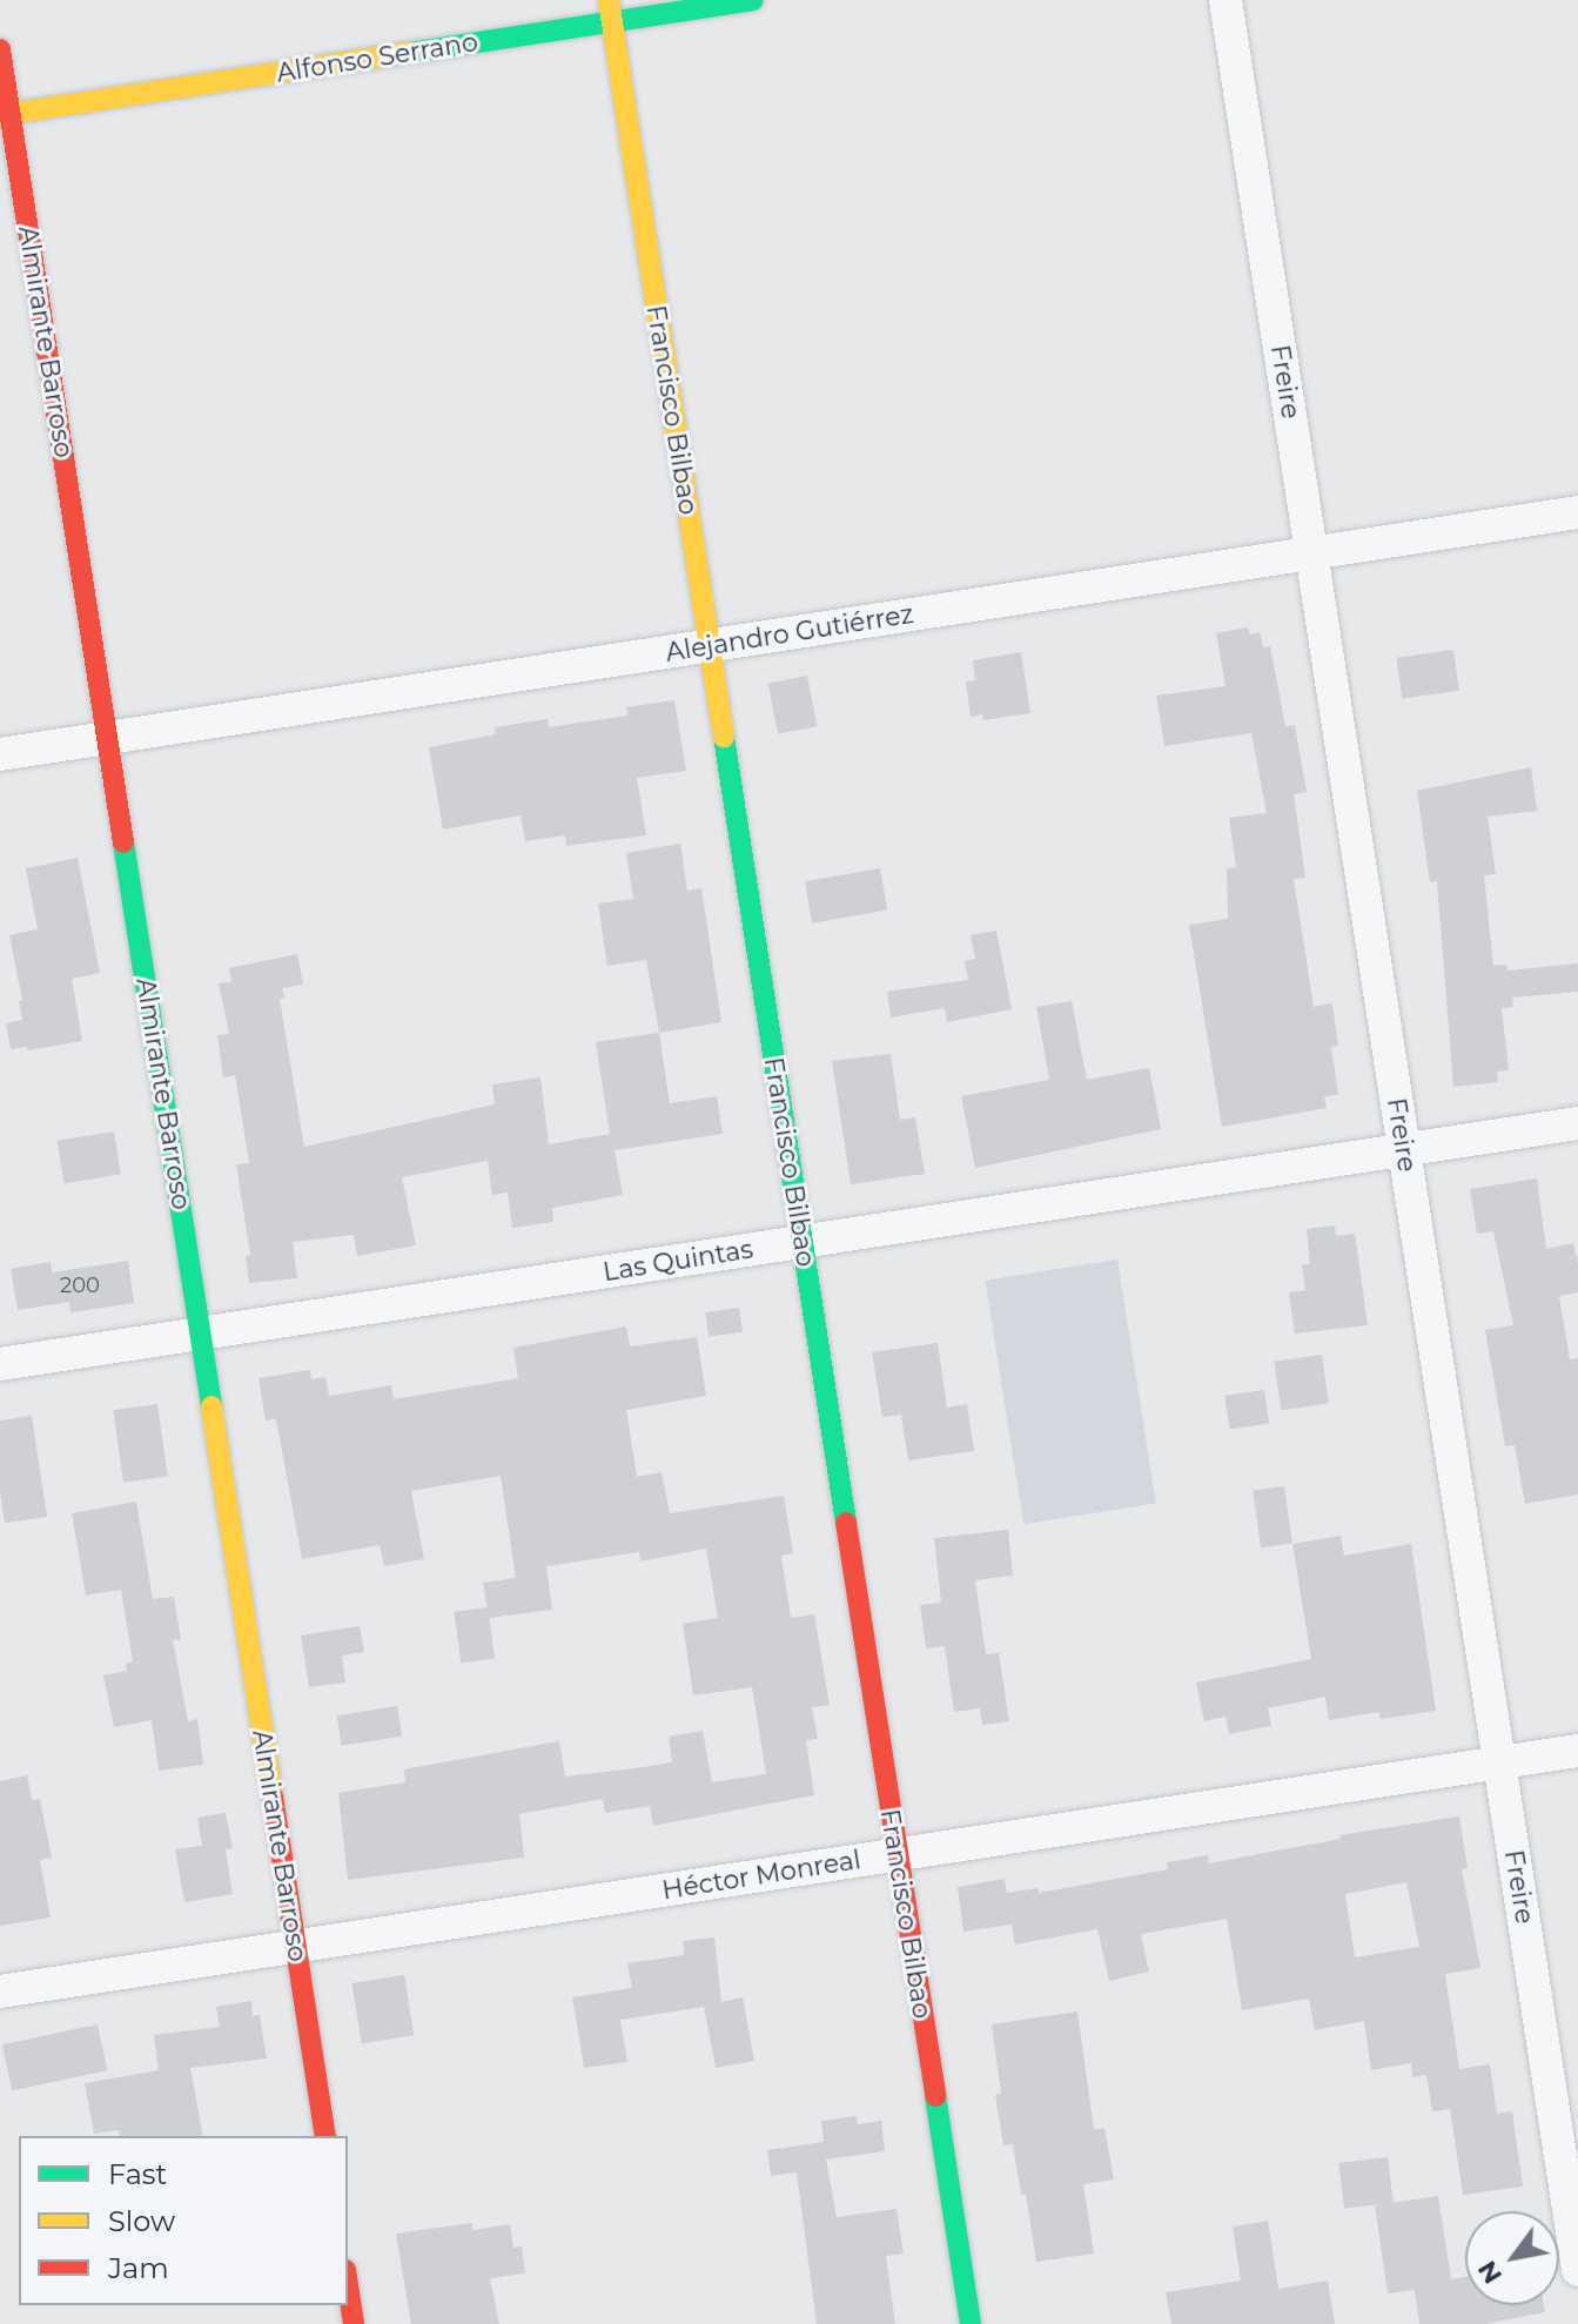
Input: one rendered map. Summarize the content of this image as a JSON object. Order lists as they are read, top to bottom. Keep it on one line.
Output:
{"streets":{"street":["Alfonso Serrano","Almirante Barroso","Freire","Francisco Bilbao","Alejandro Gutiérrez","Las Quintas","Héctor Monreal"]},"crossings":[["Alfonso Serrano","Almirante Barroso"],["Alfonso Serrano","Francisco Bilbao"],["Almirante Barroso","Alejandro Gutiérrez"],["Almirante Barroso","Las Quintas"],["Almirante Barroso","Héctor Monreal"],["Freire","Alejandro Gutiérrez"],["Freire","Las Quintas"],["Freire","Héctor Monreal"],["Francisco Bilbao","Alejandro Gutiérrez"],["Francisco Bilbao","Las Quintas"],["Francisco Bilbao","Héctor Monreal"]],"house_numbers":["200"],"legend":["Fast","Slow","Jam"],"north":"bottom left"}
